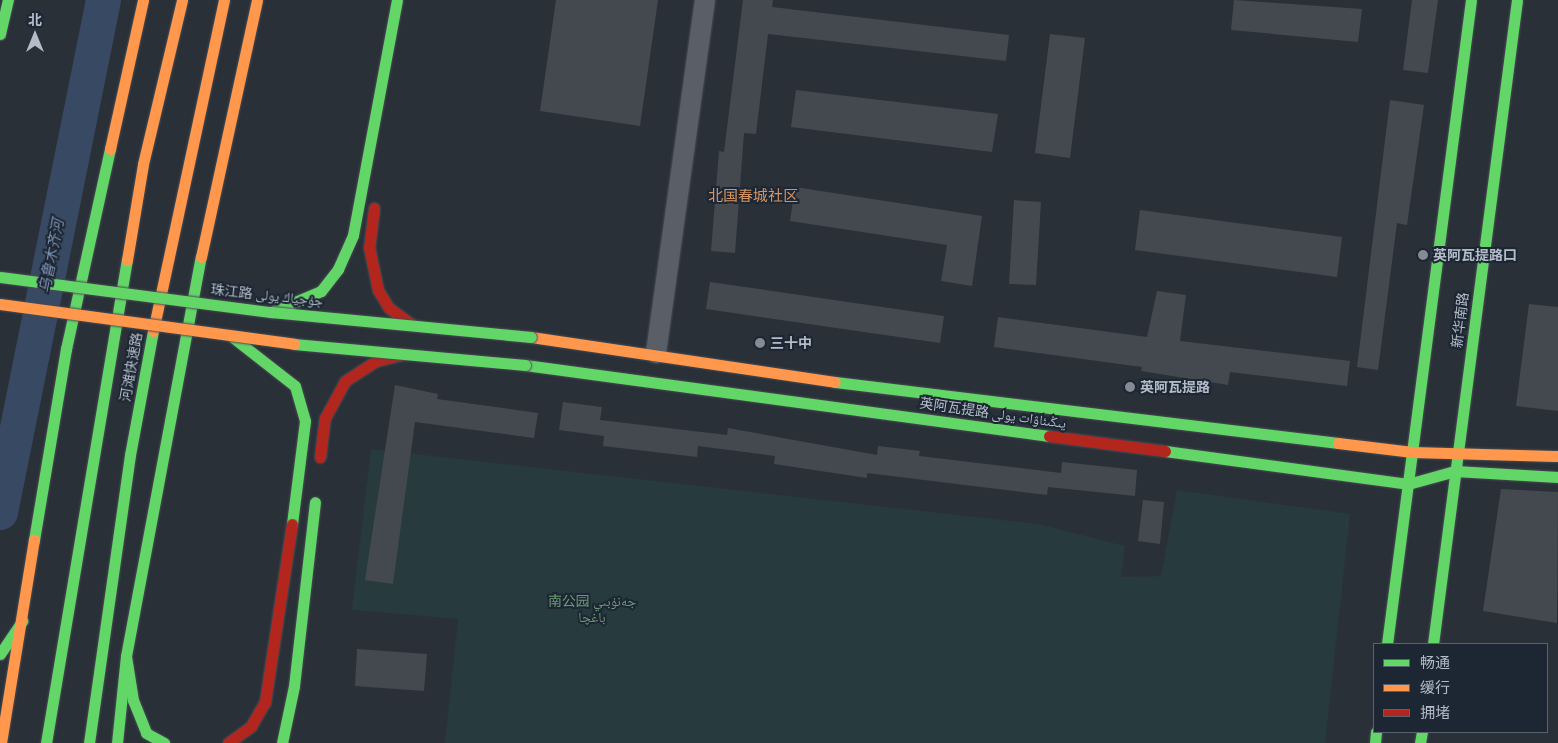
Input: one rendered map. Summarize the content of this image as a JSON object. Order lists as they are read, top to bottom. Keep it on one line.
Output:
{"streets":{"main road":["珠江路 جۇجياڭ يولى","新华南路","河滩快速路","英阿瓦提路 يىڭىئاۋات يولى"]},"crossings":[["珠江路 جۇجياڭ يولى","英阿瓦提路 يىڭىئاۋات يولى"],["新华南路","英阿瓦提路 يىڭىئاۋات يولى"]],"districts":["北国春城社区"],"water":["乌鲁木齐河"],"parks":["南公园 جەنۇبىي باغچا"],"places":["英阿瓦提路口","三十中","英阿瓦提路"],"legend":["畅通","缓行","拥堵"],"north":"top"}
